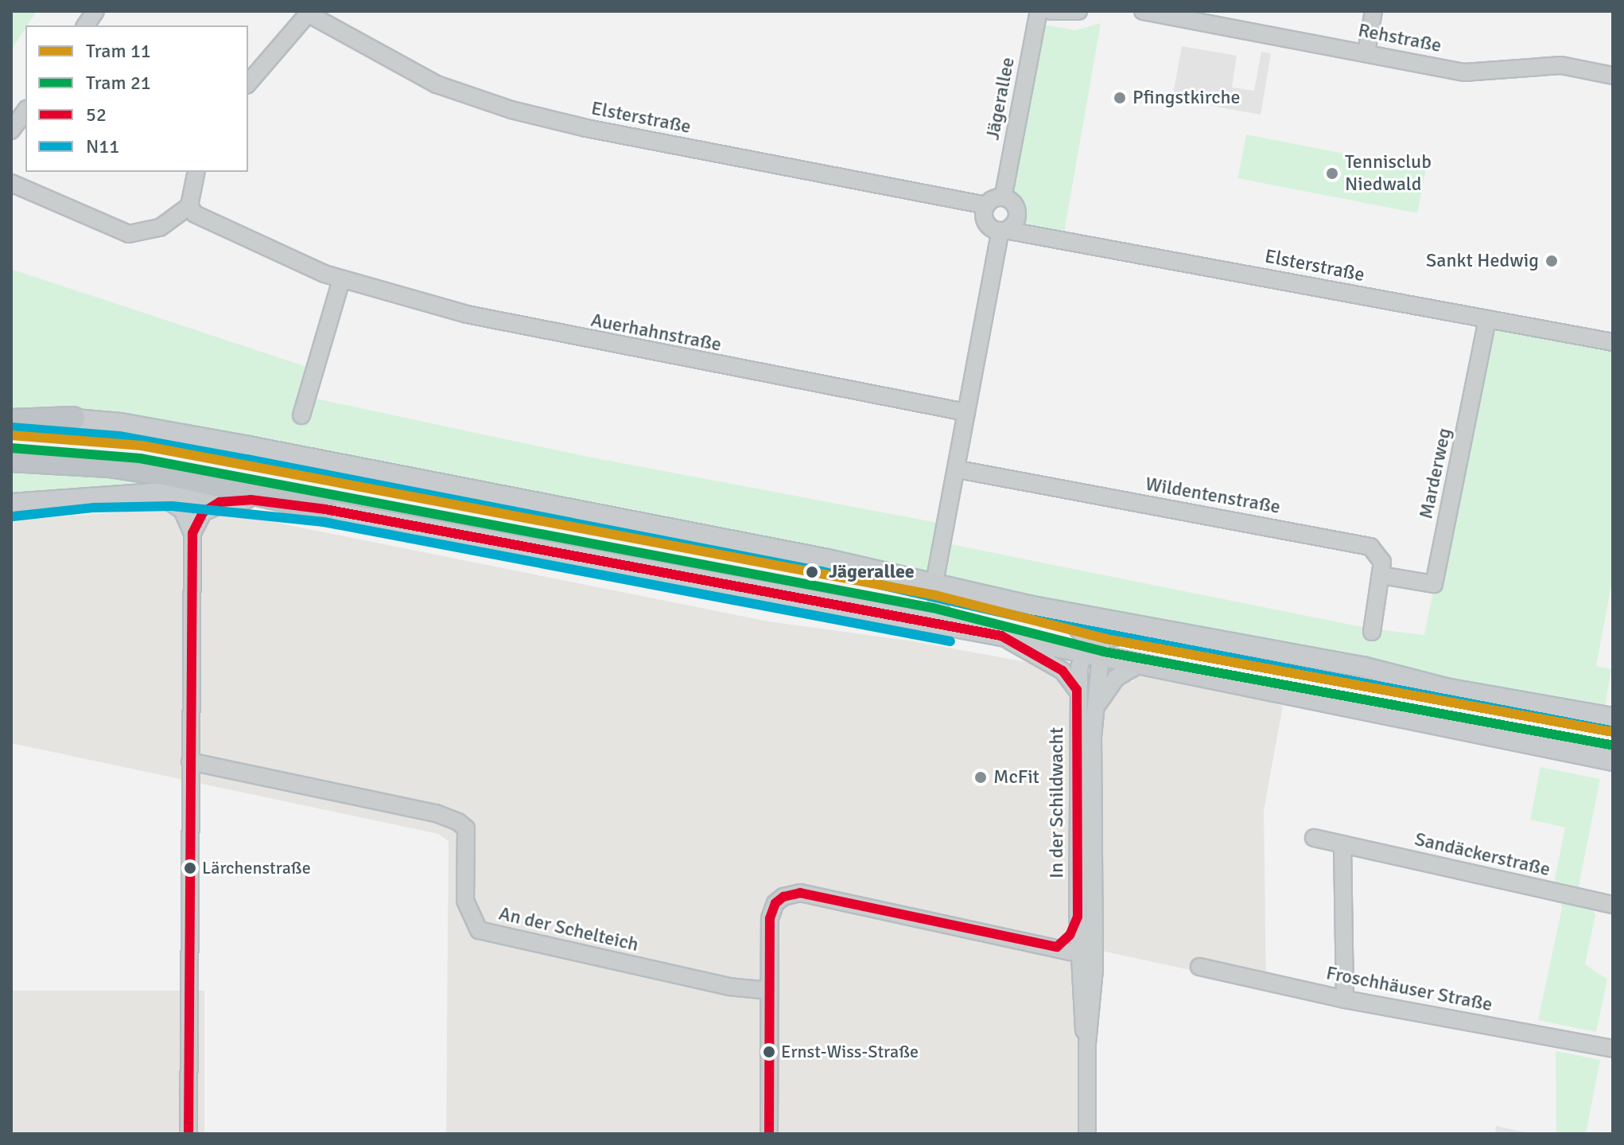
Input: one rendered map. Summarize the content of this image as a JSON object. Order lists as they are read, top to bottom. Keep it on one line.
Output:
{"streets":{"street":["Rehstraße","Jägerallee","Elsterstraße","Auerhahnstraße","Marderweg","Wildentenstraße","In der Schildwacht","Sandäckerstraße","An der Schelteich","Froschhäuser Straße"]},"crossings":[["Elsterstraße","Marderweg"],["Marderweg","Wildentenstraße"]],"places":["Pfingstkirche","Tennisclub Niedwald","Sankt Hedwig","Jägerallee","McFit","Lärchenstraße","Ernst-Wiss-Straße"],"lines":["transit line N11","tram line 11","tram line 21","transit line 52"],"legend":["Tram 11","Tram 21","52","N11"]}
